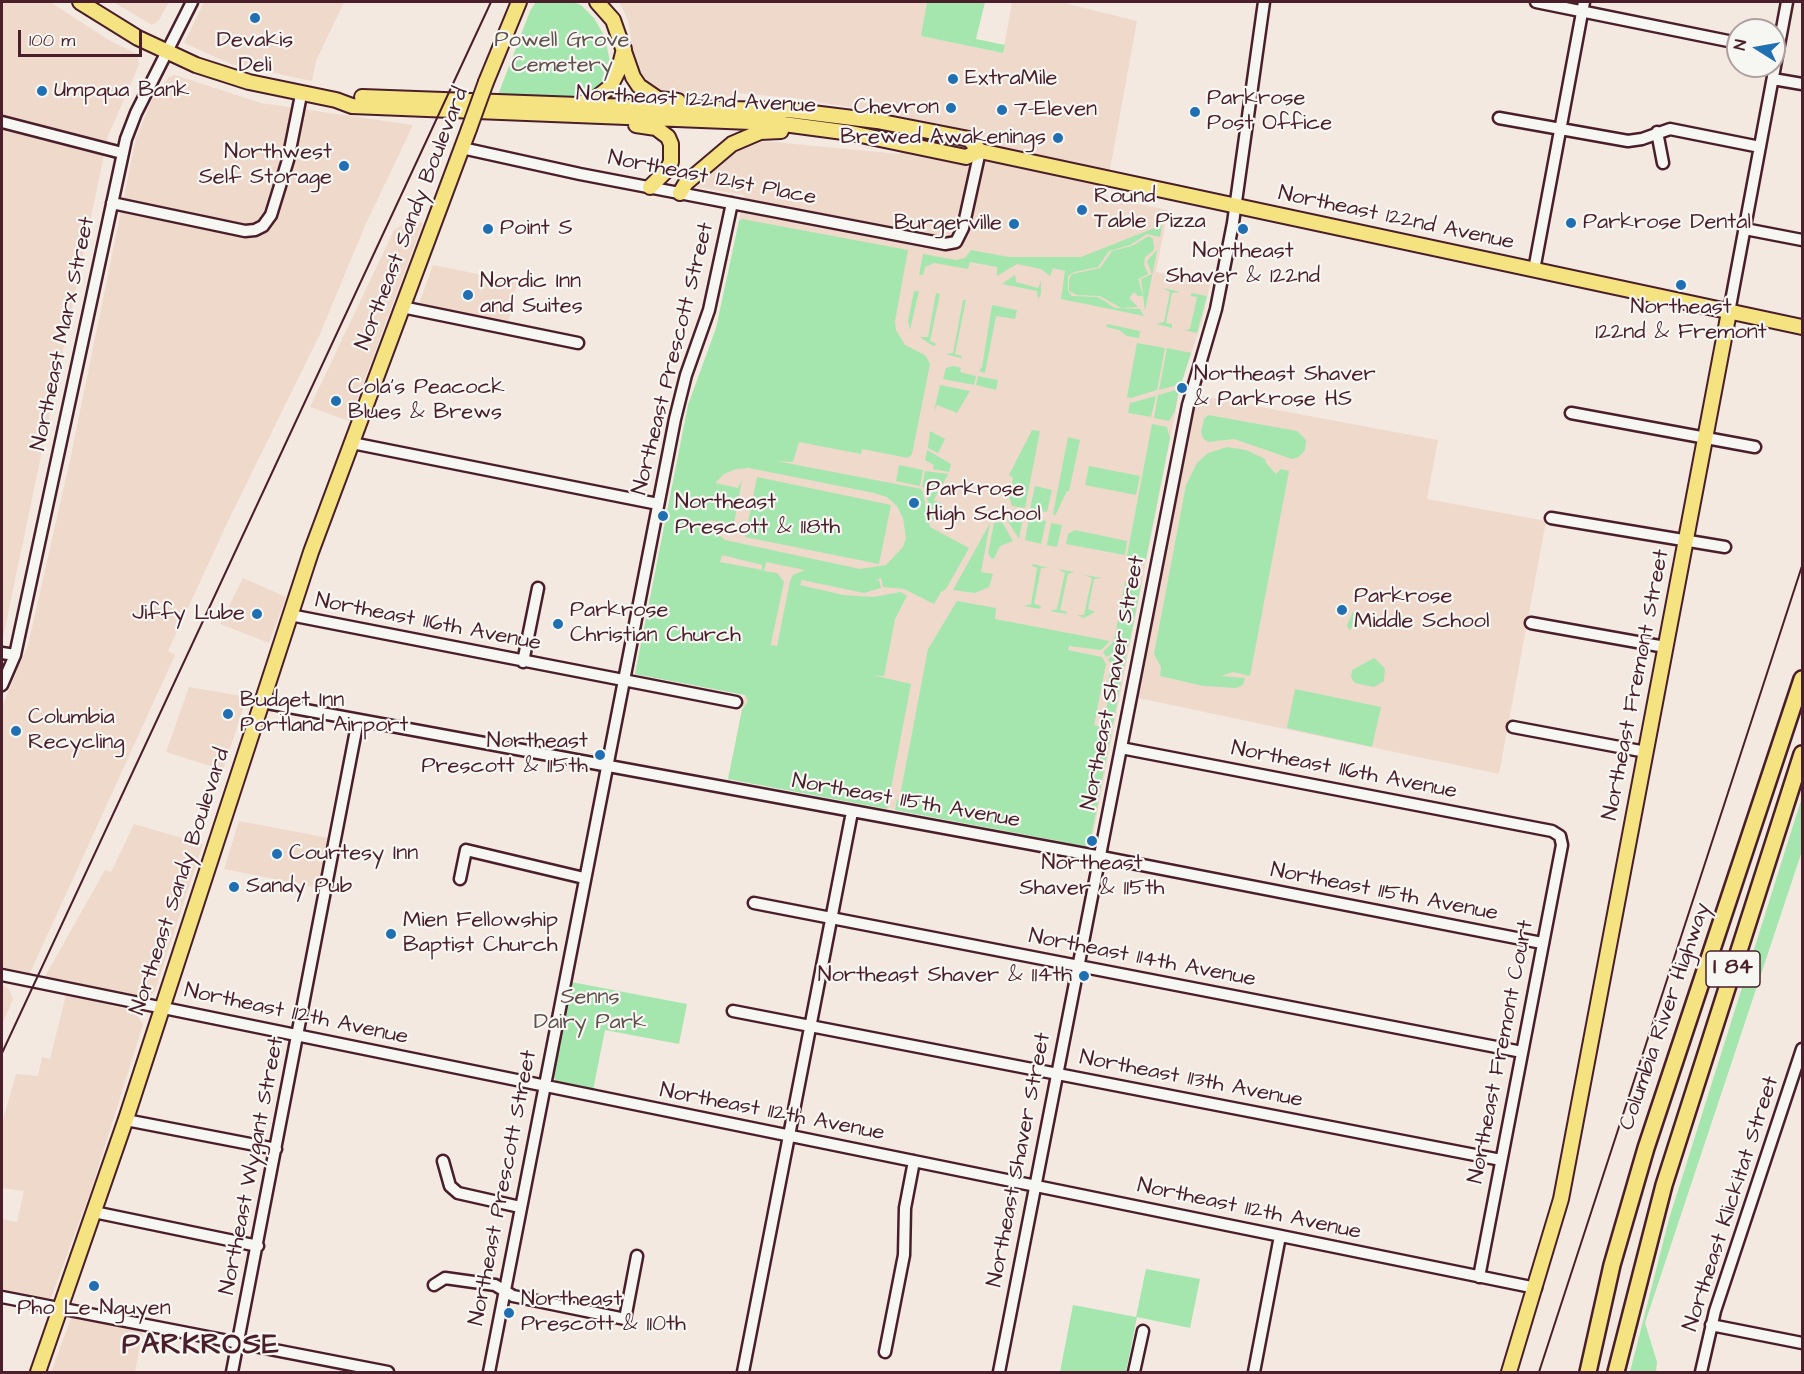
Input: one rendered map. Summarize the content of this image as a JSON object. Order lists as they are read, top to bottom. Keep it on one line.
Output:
{"streets":{"highway":["I 84","Columbia River Highway"],"main road":["Northeast 122nd Avenue","Northeast Sandy Boulevard","Northeast Fremont Street"],"street":["Northeast 121st Place","Northeast Marx Street","Northeast Prescott Street","Northeast 116th Avenue","Northeast Shaver Street","Northeast 115th Avenue","Northeast 114th Avenue","Northeast 112th Avenue","Northeast Fremont Court","Northeast 113th Avenue","Northeast Wygant Street","Northeast Klickitat Street"]},"crossings":[["Northeast 122nd Avenue","Northeast 121st Place"],["Northeast 122nd Avenue","Northeast Marx Street"],["Northeast 122nd Avenue","Northeast Shaver Street"],["Northeast 122nd Avenue","Northeast Fremont Street"],["Northeast 121st Place","Northeast Sandy Boulevard"],["Northeast 121st Place","Northeast Prescott Street"],["Northeast Sandy Boulevard","Northeast 116th Avenue"],["Northeast Sandy Boulevard","Northeast 115th Avenue"],["Northeast Sandy Boulevard","Northeast 112th Avenue"],["Northeast Prescott Street","Northeast 116th Avenue"],["Northeast Prescott Street","Northeast 115th Avenue"],["Northeast Prescott Street","Northeast 112th Avenue"],["Northeast 116th Avenue","Northeast Shaver Street"],["Northeast 116th Avenue","Northeast Fremont Court"],["Northeast Shaver Street","Northeast 115th Avenue"],["Northeast Shaver Street","Northeast 114th Avenue"],["Northeast Shaver Street","Northeast 112th Avenue"],["Northeast Shaver Street","Northeast 113th Avenue"],["Northeast Fremont Street","Northeast 112th Avenue"],["Northeast 115th Avenue","Northeast Fremont Court"],["Northeast 115th Avenue","Northeast Wygant Street"],["Northeast 114th Avenue","Northeast Fremont Court"],["Northeast 112th Avenue","Northeast Fremont Court"],["Northeast 112th Avenue","Northeast Wygant Street"],["Northeast Fremont Court","Northeast 113th Avenue"]],"districts":["PARKROSE"],"parks":["Powell Grove Cemetery","Senns Dairy Park"],"places":["Devakis Deli","ExtraMile","Umpqua Bank","Chevron","7-Eleven","Parkrose Post Office","Brewed Awakenings","Northwest Self Storage","Round Table Pizza","Parkrose Dental","Burgerville","Point S","Northeast Shaver & 122nd","Northeast 122nd & Fremont","Nordic Inn and Suites","Northeast Shaver & Parkrose HS","Cola's Peacock Blues & Brews","Parkrose High School","Northeast Prescott & 118th","Parkrose Middle School","Jiffy Lube","Parkrose Christian Church","Budget Inn Portland Airport","Columbia Recycling","Northeast Prescott & 115th","Northeast Shaver & 115th","Courtesy Inn","Sandy Pub","Mien Fellowship Baptist Church","Northeast Shaver & 114th","Pho Le Nguyen","Northeast Prescott & 110th"],"scale_bar":"100 m","north":"left"}
